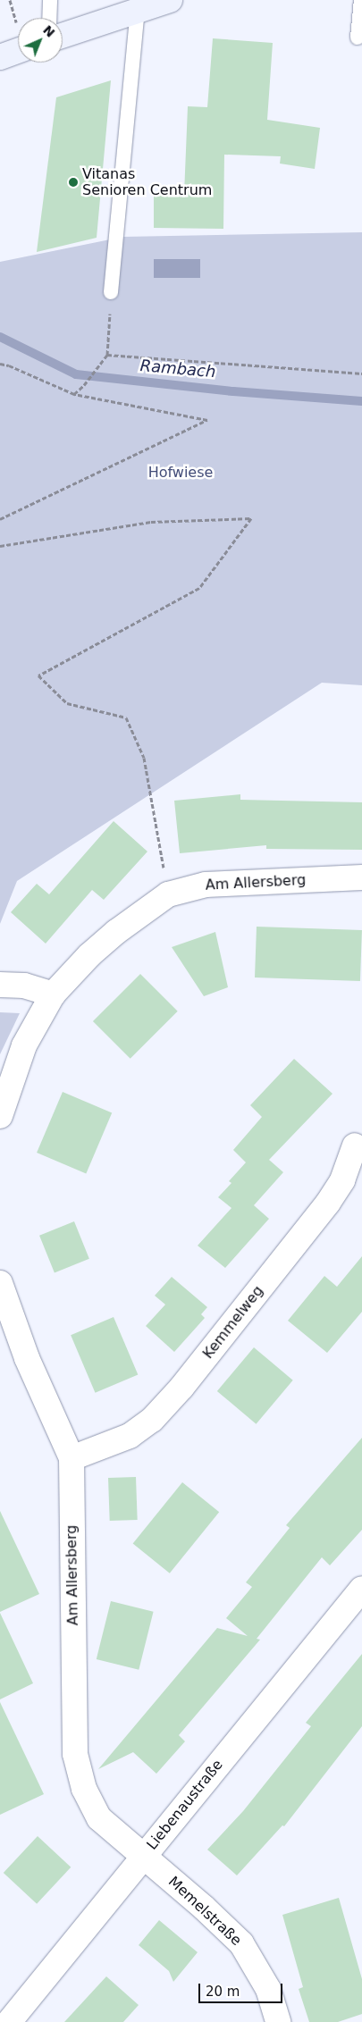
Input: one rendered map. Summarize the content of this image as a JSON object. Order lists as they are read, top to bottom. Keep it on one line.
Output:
{"streets":{"street":["Am Allersberg","Kemmelweg","Liebenaustraße","Memelstraße"]},"crossings":[["Am Allersberg","Kemmelweg"],["Am Allersberg","Liebenaustraße"],["Am Allersberg","Memelstraße"],["Liebenaustraße","Memelstraße"]],"water":["Rambach"],"parks":["Hofwiese"],"places":["Vitanas Senioren Centrum"],"scale_bar":"20 m","north":"top right"}
